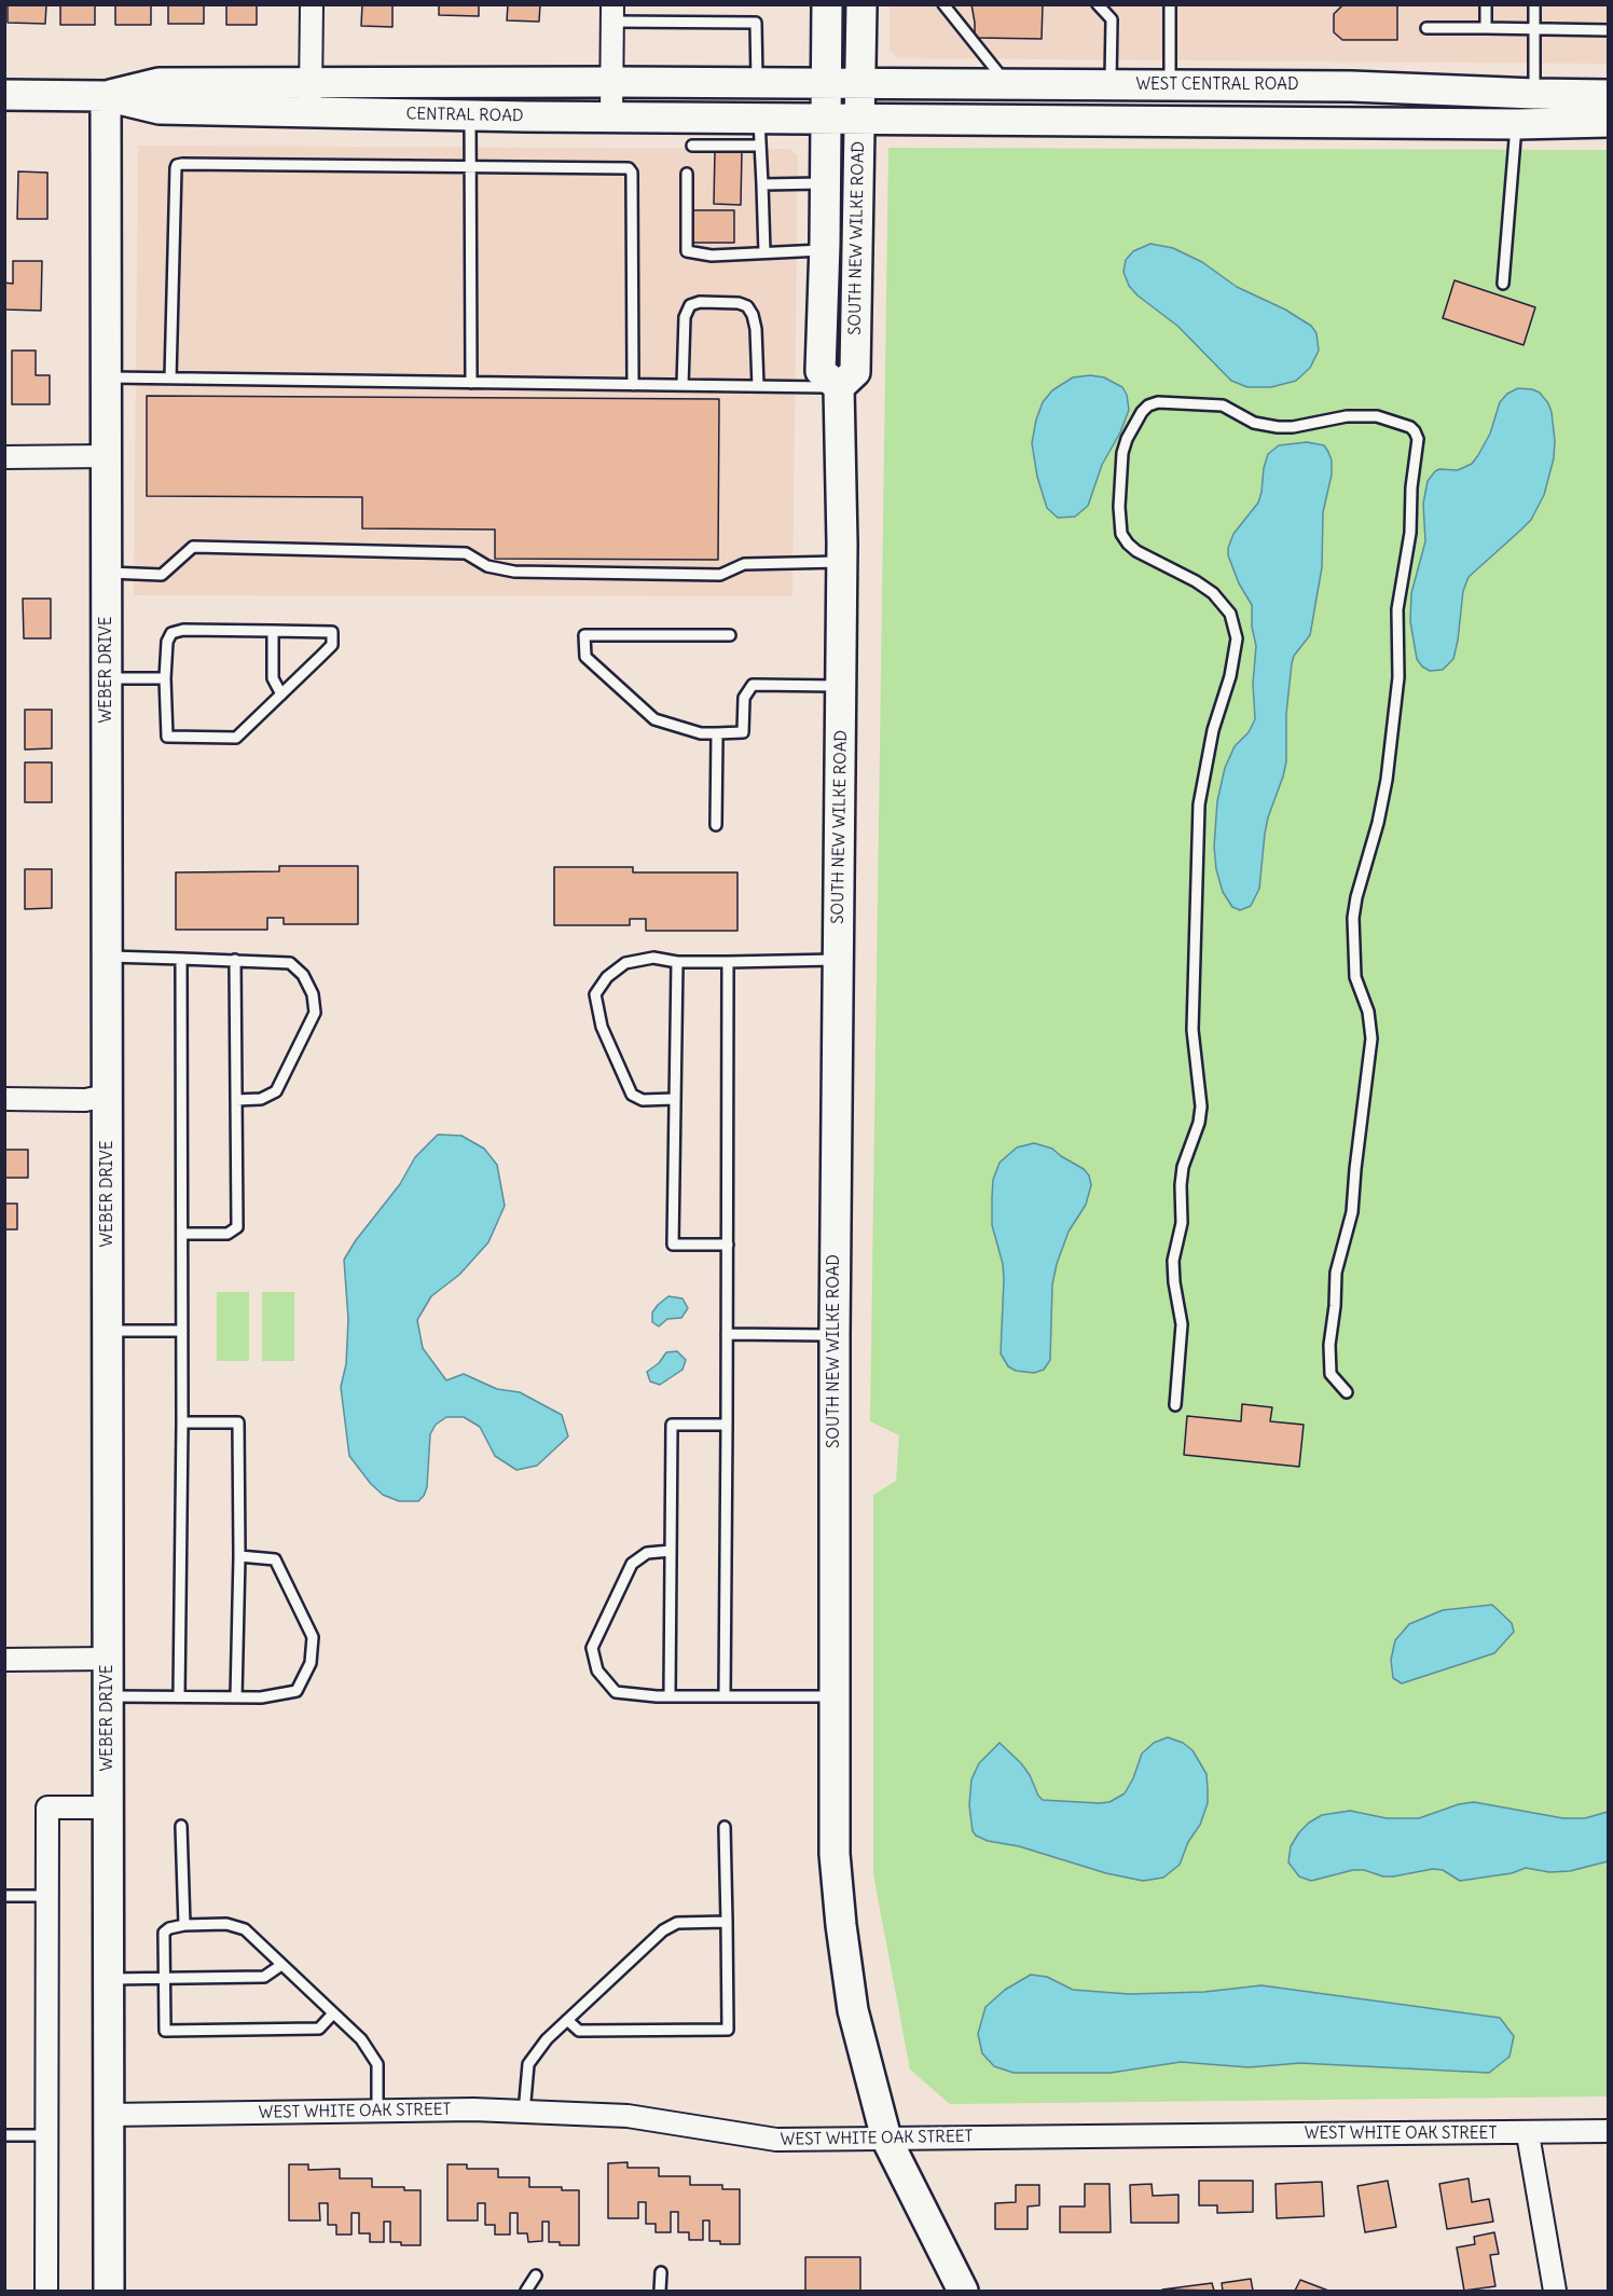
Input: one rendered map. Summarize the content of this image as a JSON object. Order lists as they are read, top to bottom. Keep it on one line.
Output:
{"streets":{"main road":["WEST CENTRAL ROAD","CENTRAL ROAD","SOUTH NEW WILKE ROAD","WEBER DRIVE"],"street":["WEST WHITE OAK STREET"]},"crossings":[["WEST CENTRAL ROAD","CENTRAL ROAD"],["WEST CENTRAL ROAD","SOUTH NEW WILKE ROAD"],["CENTRAL ROAD","SOUTH NEW WILKE ROAD"],["CENTRAL ROAD","WEBER DRIVE"],["SOUTH NEW WILKE ROAD","WEST WHITE OAK STREET"],["WEBER DRIVE","WEST WHITE OAK STREET"]]}
